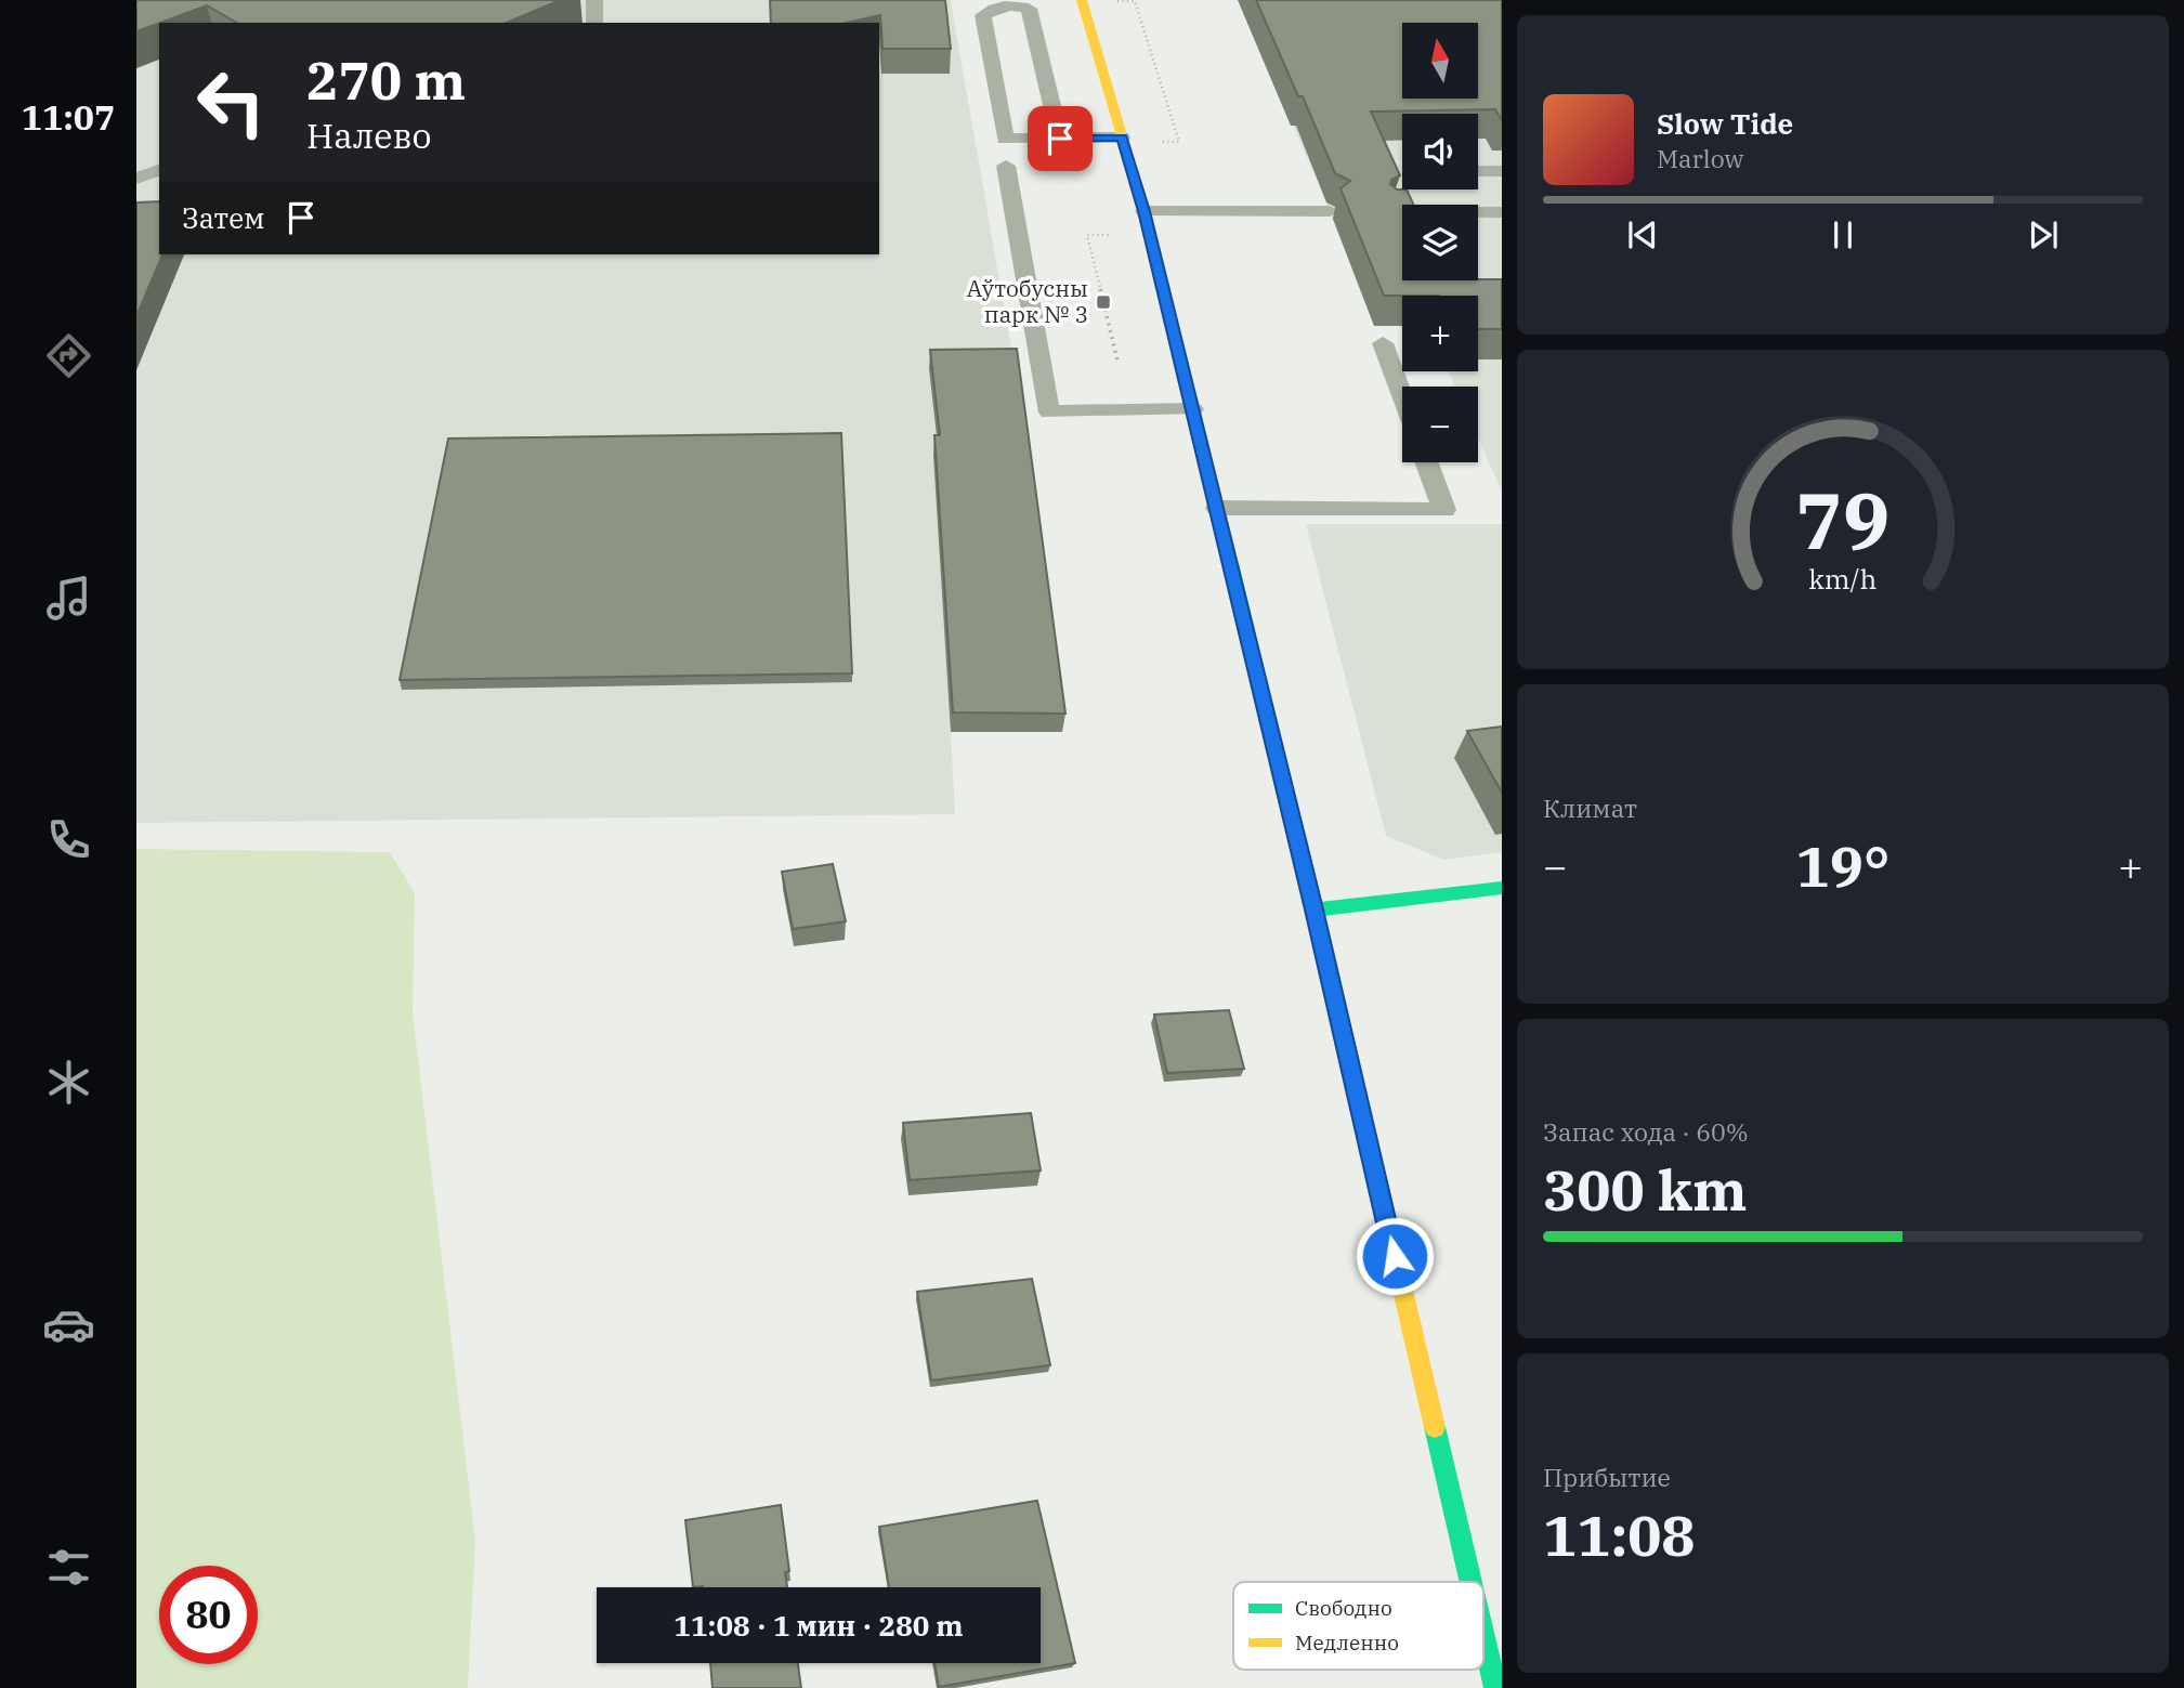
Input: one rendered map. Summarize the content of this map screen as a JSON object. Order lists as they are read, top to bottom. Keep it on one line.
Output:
{"places":{"transit":["Аўтобусны парк № 3"]},"legend":["Свободно","Медленно"],"north":"top","page":{"tabs":"11:07","map_buttons":["+","−"],"turn":["270 m","Налево"],"song":["Slow Tide","Marlow"],"then":"Затем","tile":["Климат",["Запас хода · 60%","300 km"],["Прибытие","11:08"]],"heat":["−","19°","+"],"limit":"80","trip":"11:08 · 1 мин · 280 m","gauge":["79","km/h"]}}
